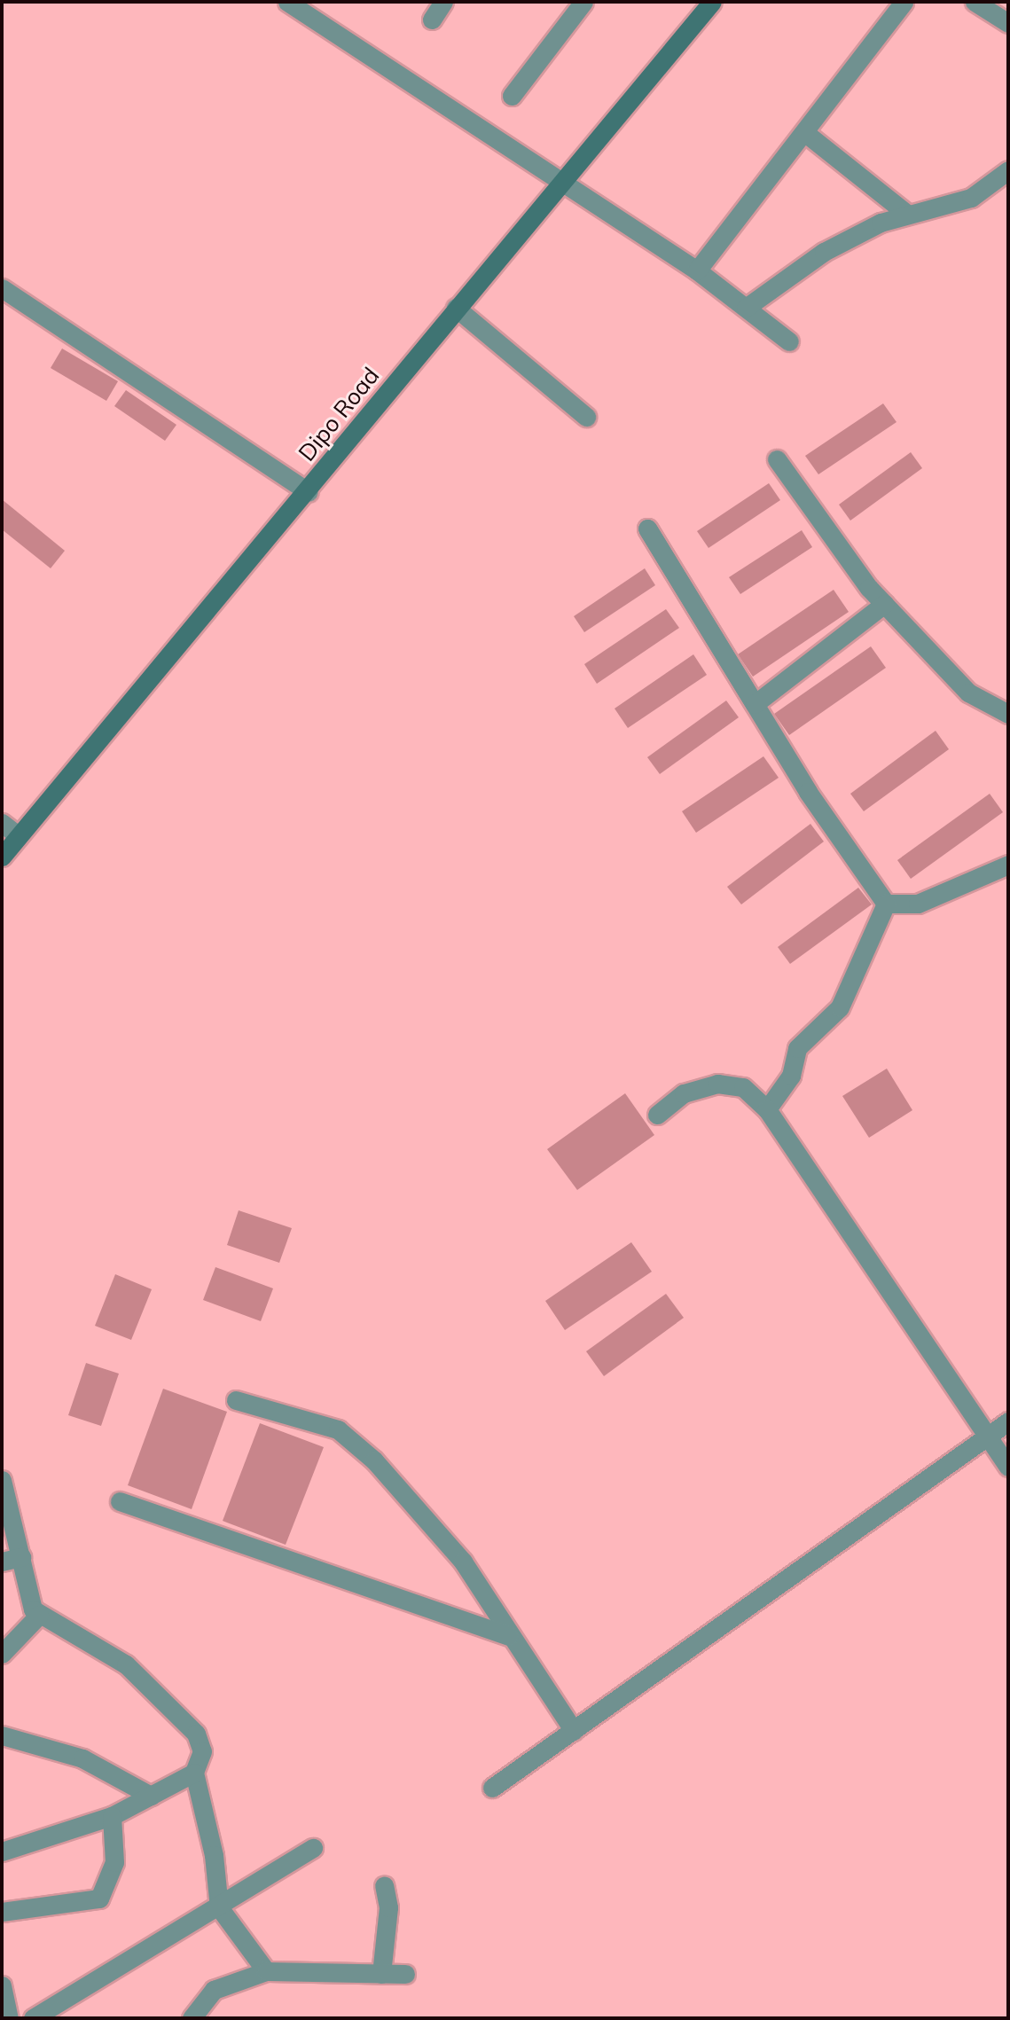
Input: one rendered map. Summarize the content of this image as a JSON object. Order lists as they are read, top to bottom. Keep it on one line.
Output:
{"streets":{"main road":["Dipo Road"]}}
